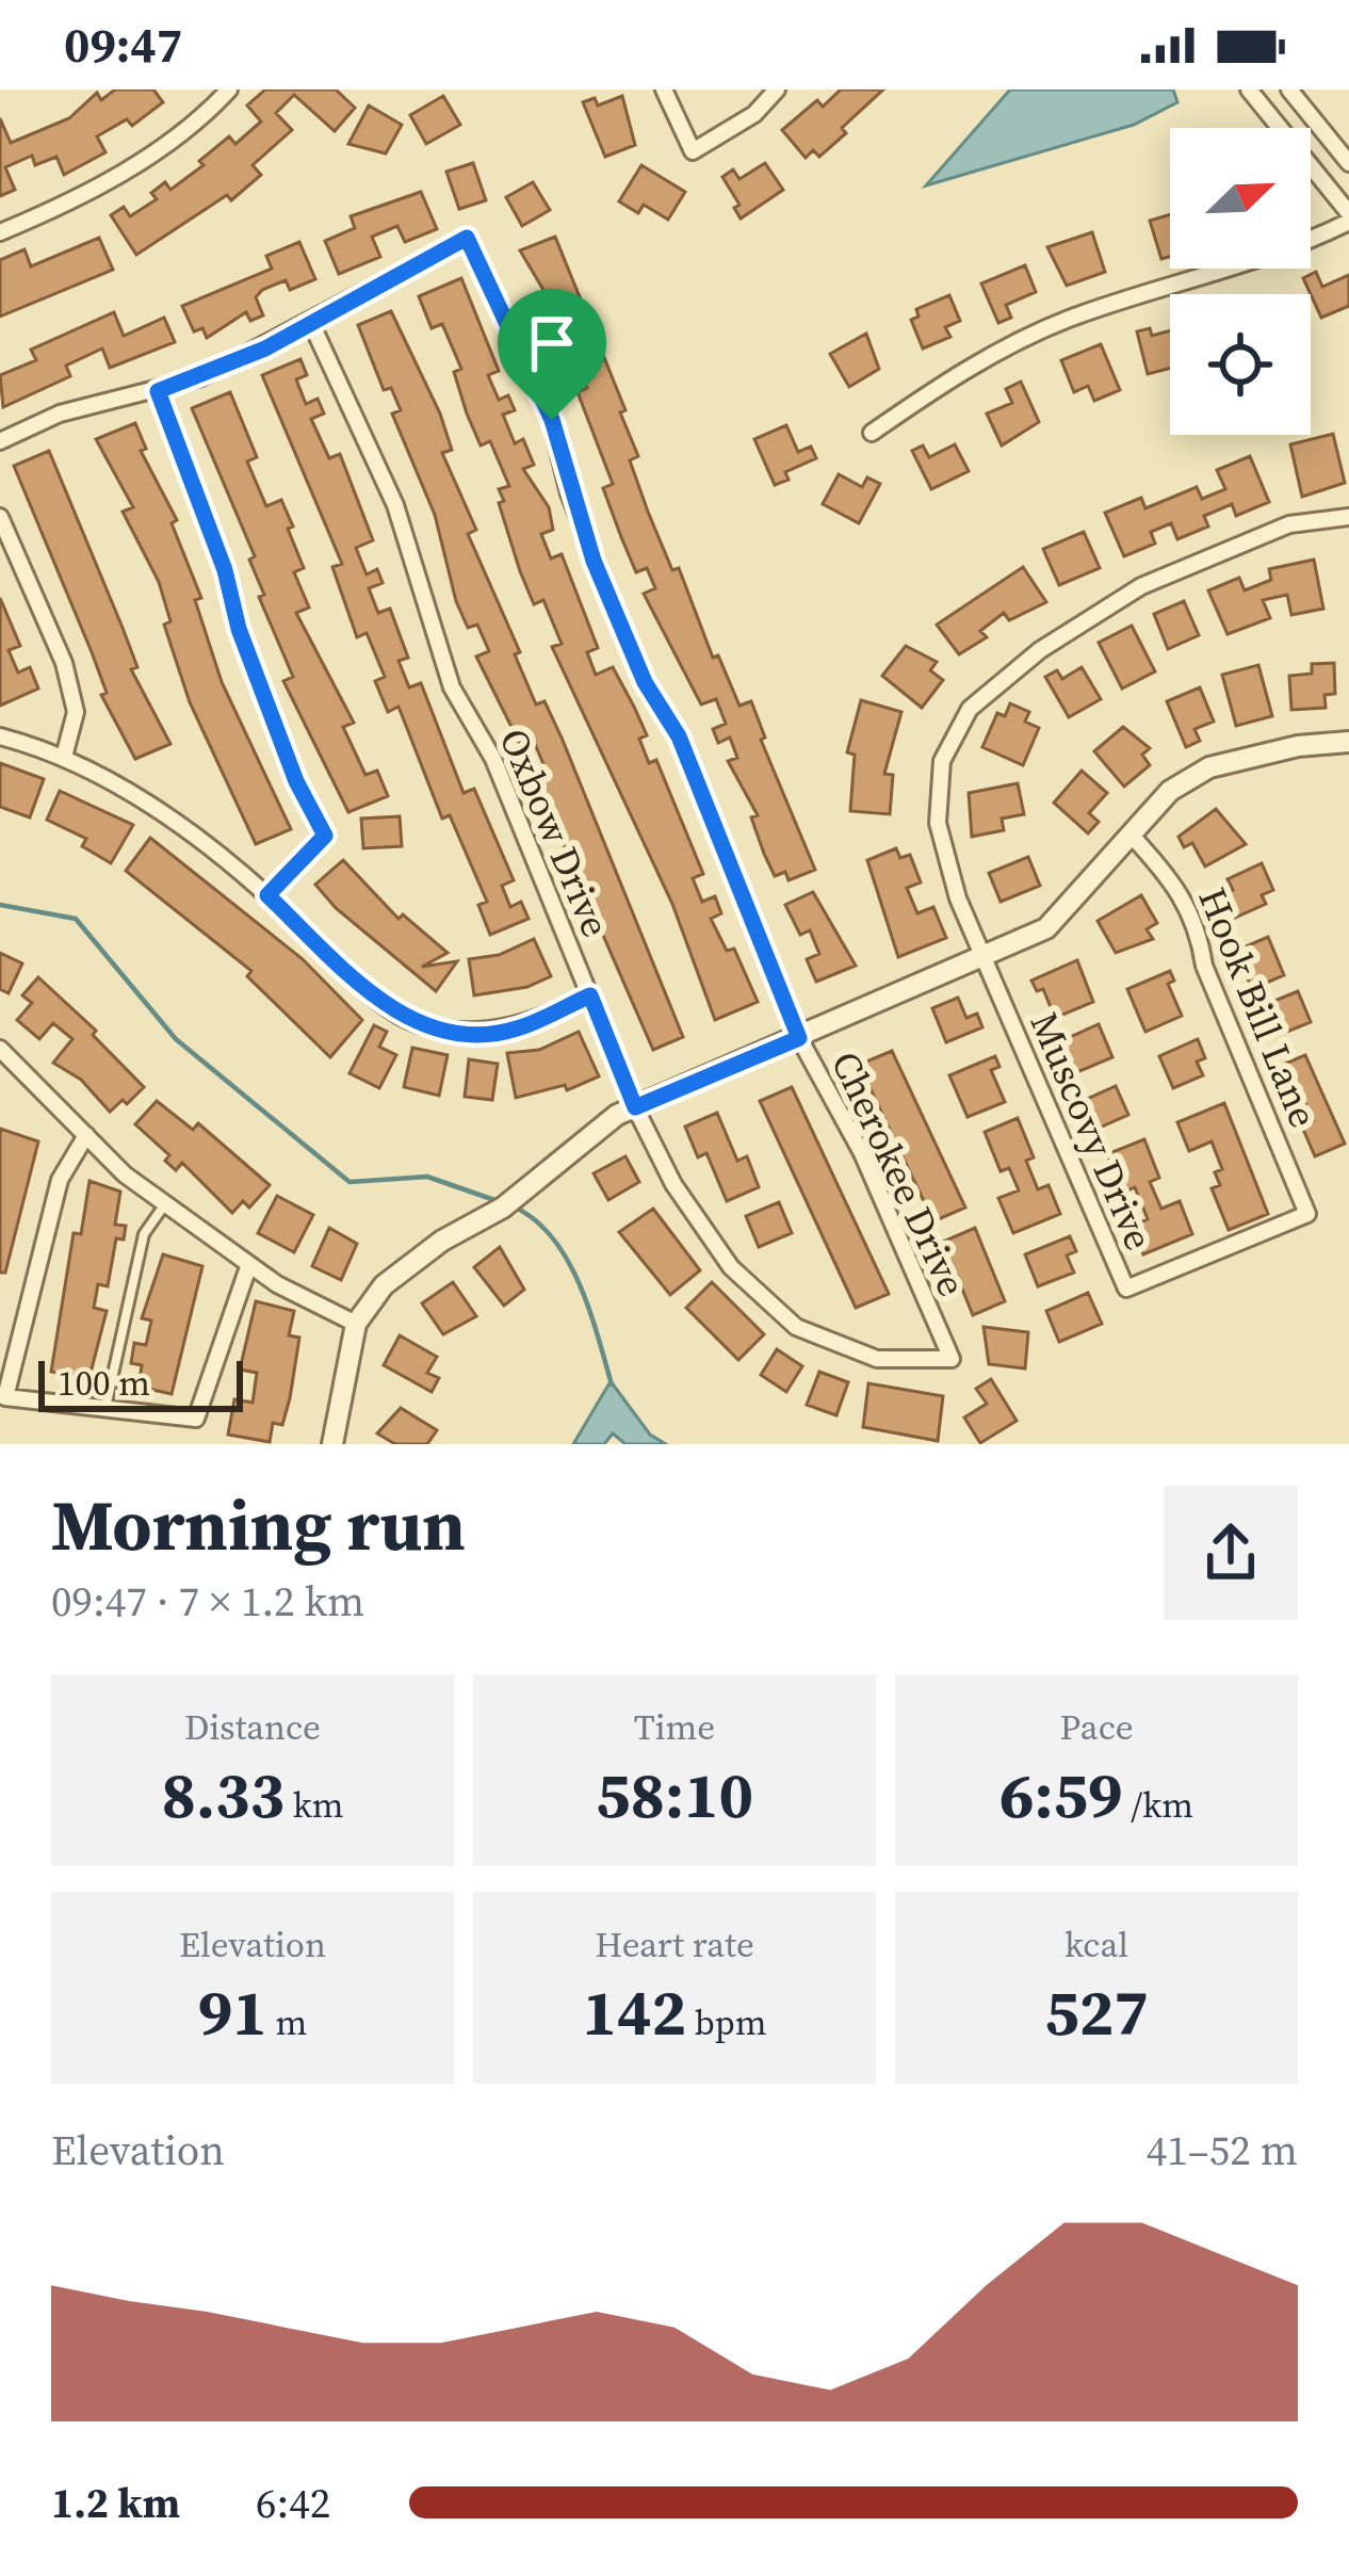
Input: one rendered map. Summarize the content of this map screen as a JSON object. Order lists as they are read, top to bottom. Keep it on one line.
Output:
{"streets":{"street":["Oxbow Drive","Hook Bill Lane","Muscovy Drive","Cherokee Drive"]},"crossings":[["Oxbow Drive","Cherokee Drive"],["Hook Bill Lane","Muscovy Drive"]],"scale_bar":"100 m","north":"top right","page":{"status":"09:47","scale":"100 m","heading":["Morning run","09:47 · 7 × 1.2 km"],"stats":[["Distance","8.33 km"],["Time","58:10"],["Pace","6:59 /km"],["Elevation","91 m"],["Heart rate","142 bpm"],["kcal","527"]],"chart":["Elevation","41–52 m"],"list":[{"name":"1.2 km","note":"6:42"}]}}
